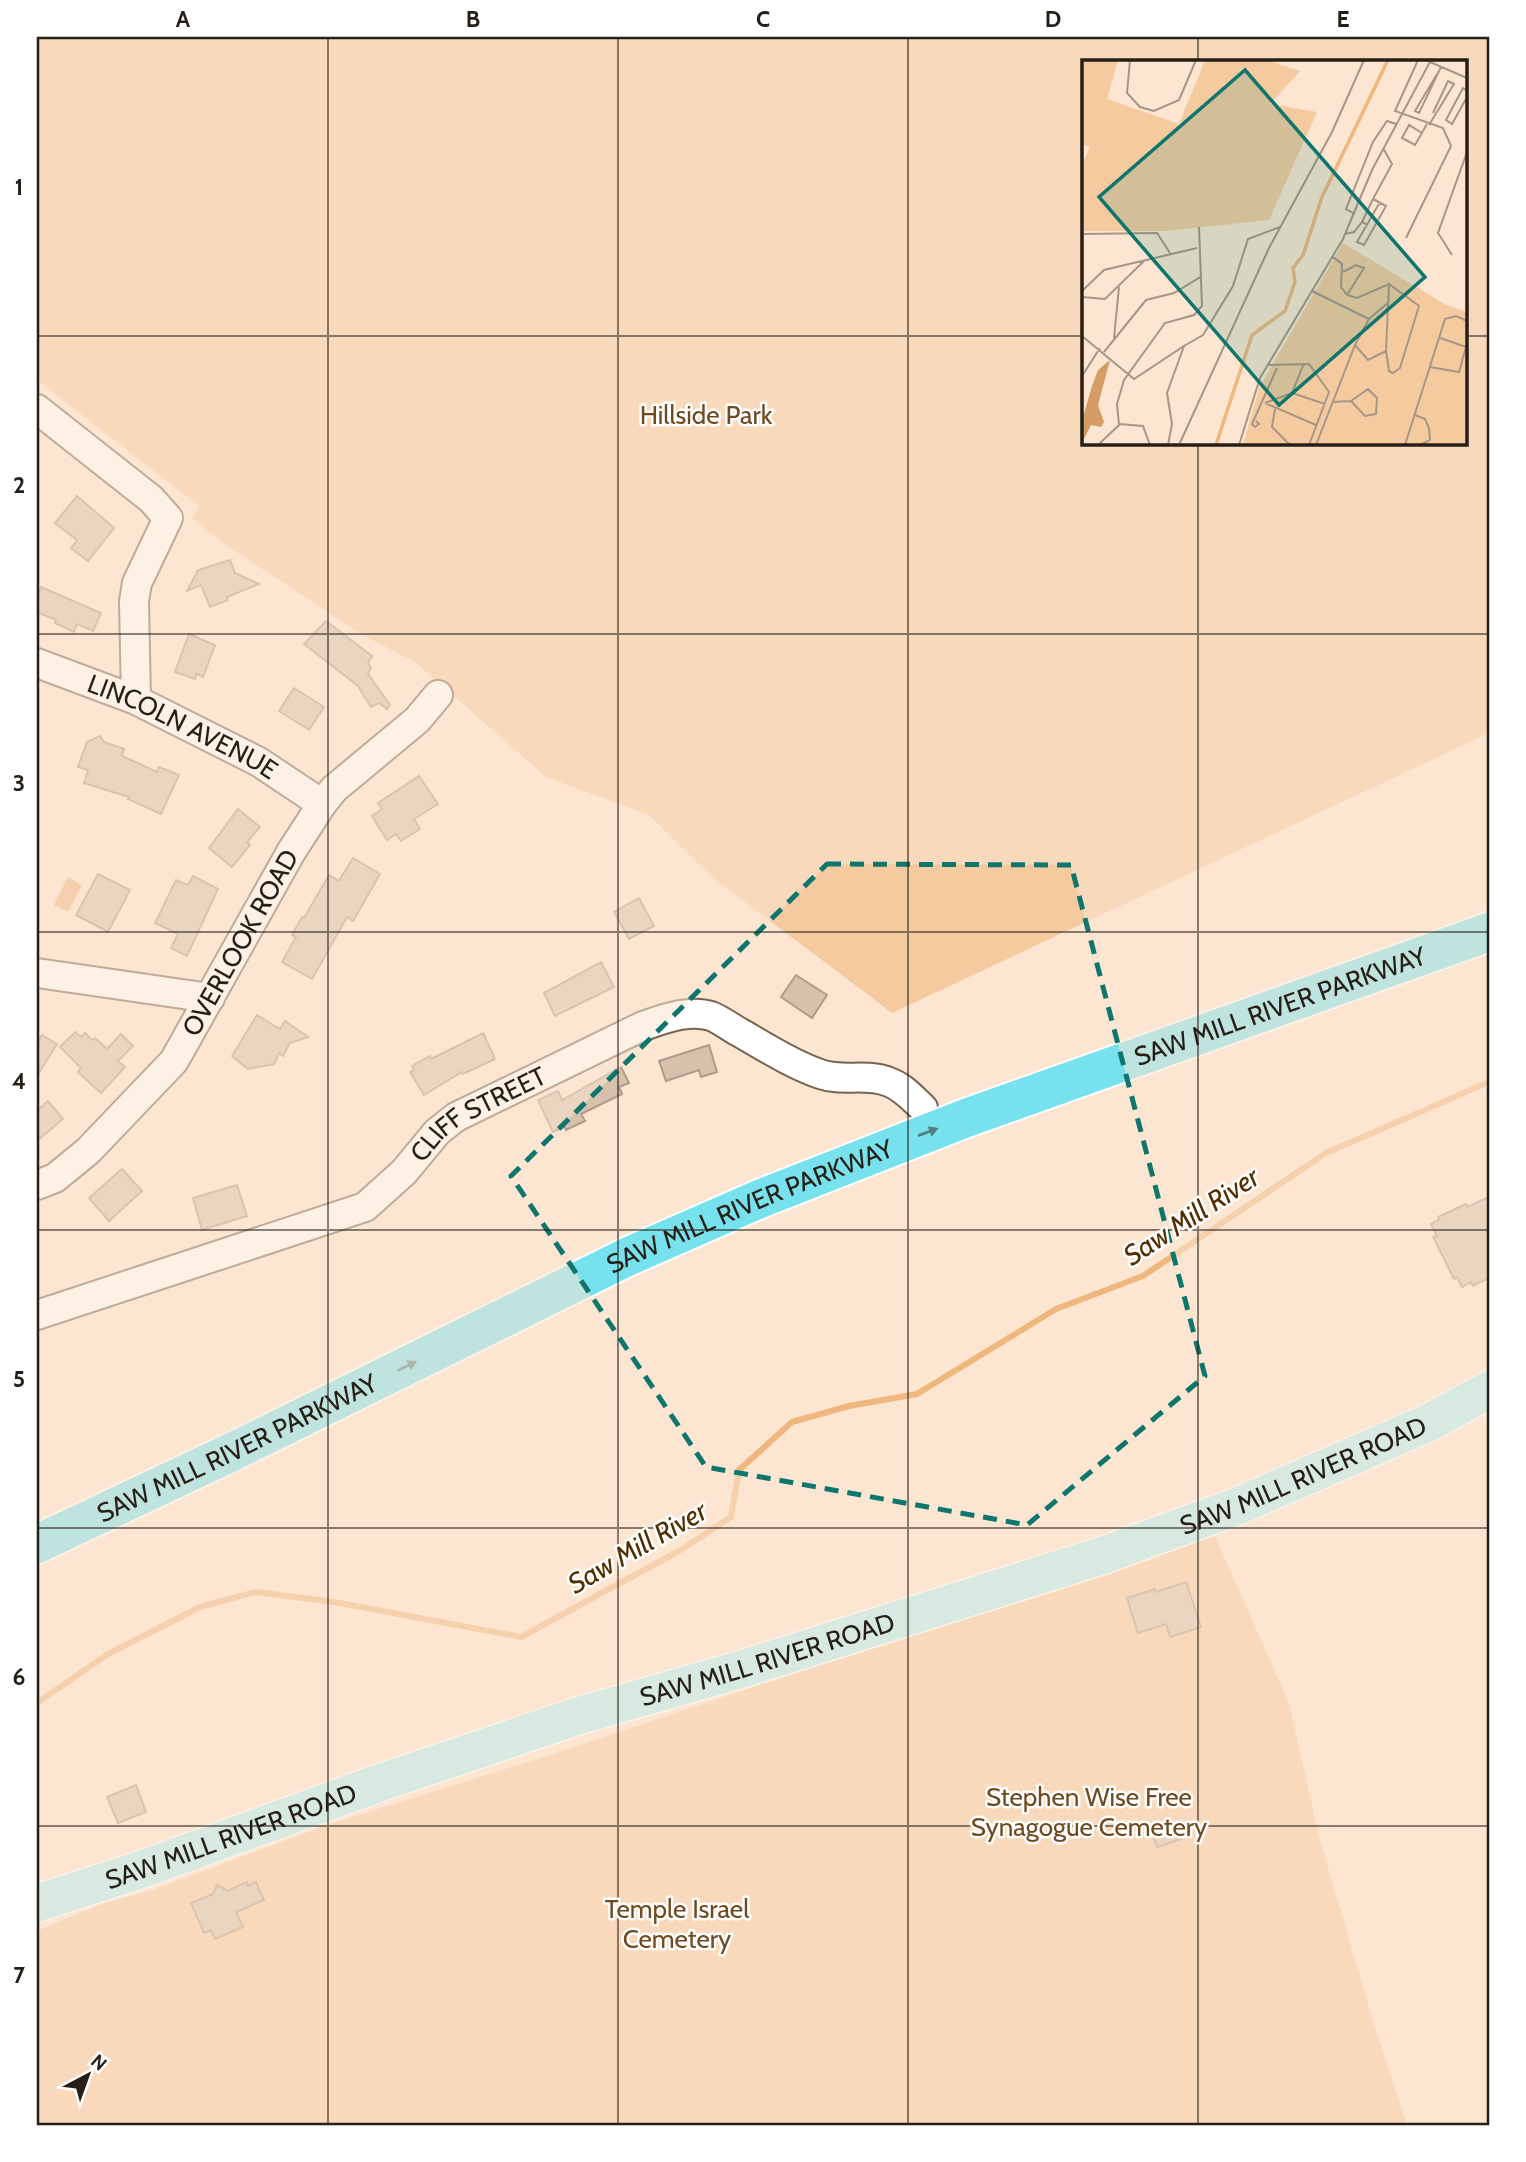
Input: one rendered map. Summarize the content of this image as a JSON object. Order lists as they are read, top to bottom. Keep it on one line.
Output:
{"streets":{"highway":["SAW MILL RIVER PARKWAY"],"main road":["SAW MILL RIVER ROAD"],"street":["LINCOLN AVENUE","OVERLOOK ROAD","CLIFF STREET"]},"crossings":[["LINCOLN AVENUE","OVERLOOK ROAD"],["SAW MILL RIVER PARKWAY","CLIFF STREET"]],"water":["Saw Mill River"],"parks":["Hillside Park","Stephen Wise Free Synagogue Cemetery","Temple Israel Cemetery"],"north":"top right","grid":{"columns":["A","B","C","D","E"],"rows":["1","2","3","4","5","6","7"]}}
